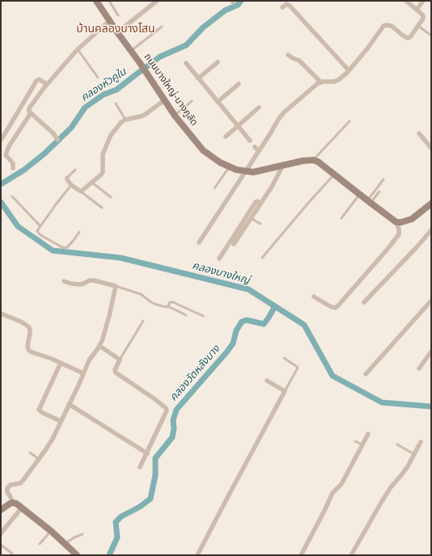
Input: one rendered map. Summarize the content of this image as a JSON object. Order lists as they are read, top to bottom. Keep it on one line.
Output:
{"streets":{"street":["ถนนบางใหญ่-บางคูลัด"]},"districts":["บ้านคลองบางโสน"],"water":["คลองหัวคูใน","คลองบางใหญ่","คลองวัดหลังบาง"]}
